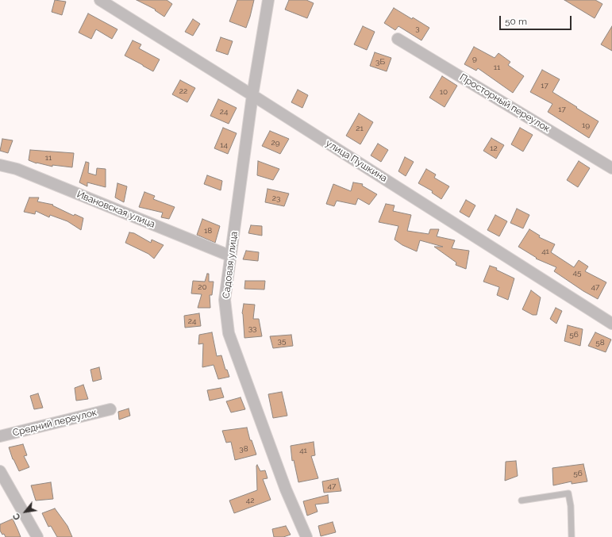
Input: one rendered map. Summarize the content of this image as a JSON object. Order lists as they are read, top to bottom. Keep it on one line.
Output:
{"streets":{"street":["Просторный переулок","улица Пушкина","Ивановская улица","Садовая улица","Средний переулок"]},"crossings":[["улица Пушкина","Садовая улица"],["Ивановская улица","Садовая улица"]],"house_numbers":["3","9","3Б","11","17","22","10","17","24","19","21","29","14","12","11","23","18","41","45","20","47","24","33","56","35","58","38","41","56","47","42"],"scale_bar":"50 m","north":"bottom left"}
